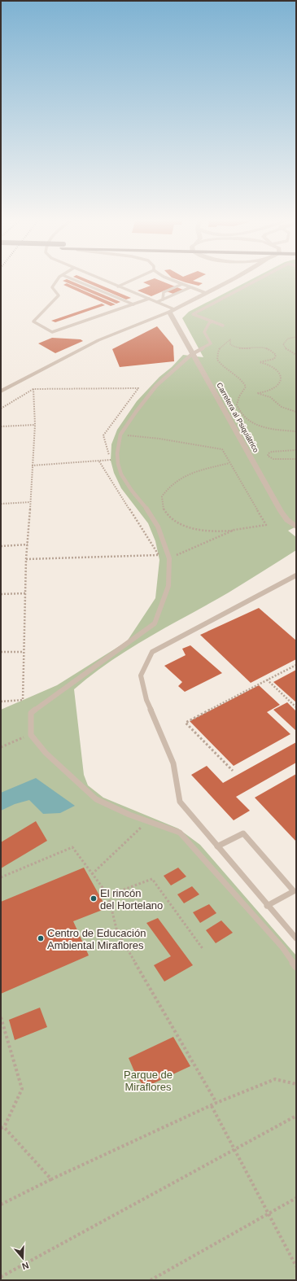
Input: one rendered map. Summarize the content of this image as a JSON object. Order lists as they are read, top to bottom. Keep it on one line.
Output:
{"streets":{"street":["Carretera al Psiquiátrico"]},"parks":["Parque de Miraflores"],"places":["El rincón del Hortelano","Centro de Educación Ambiental Miraflores"],"north":"bottom"}
